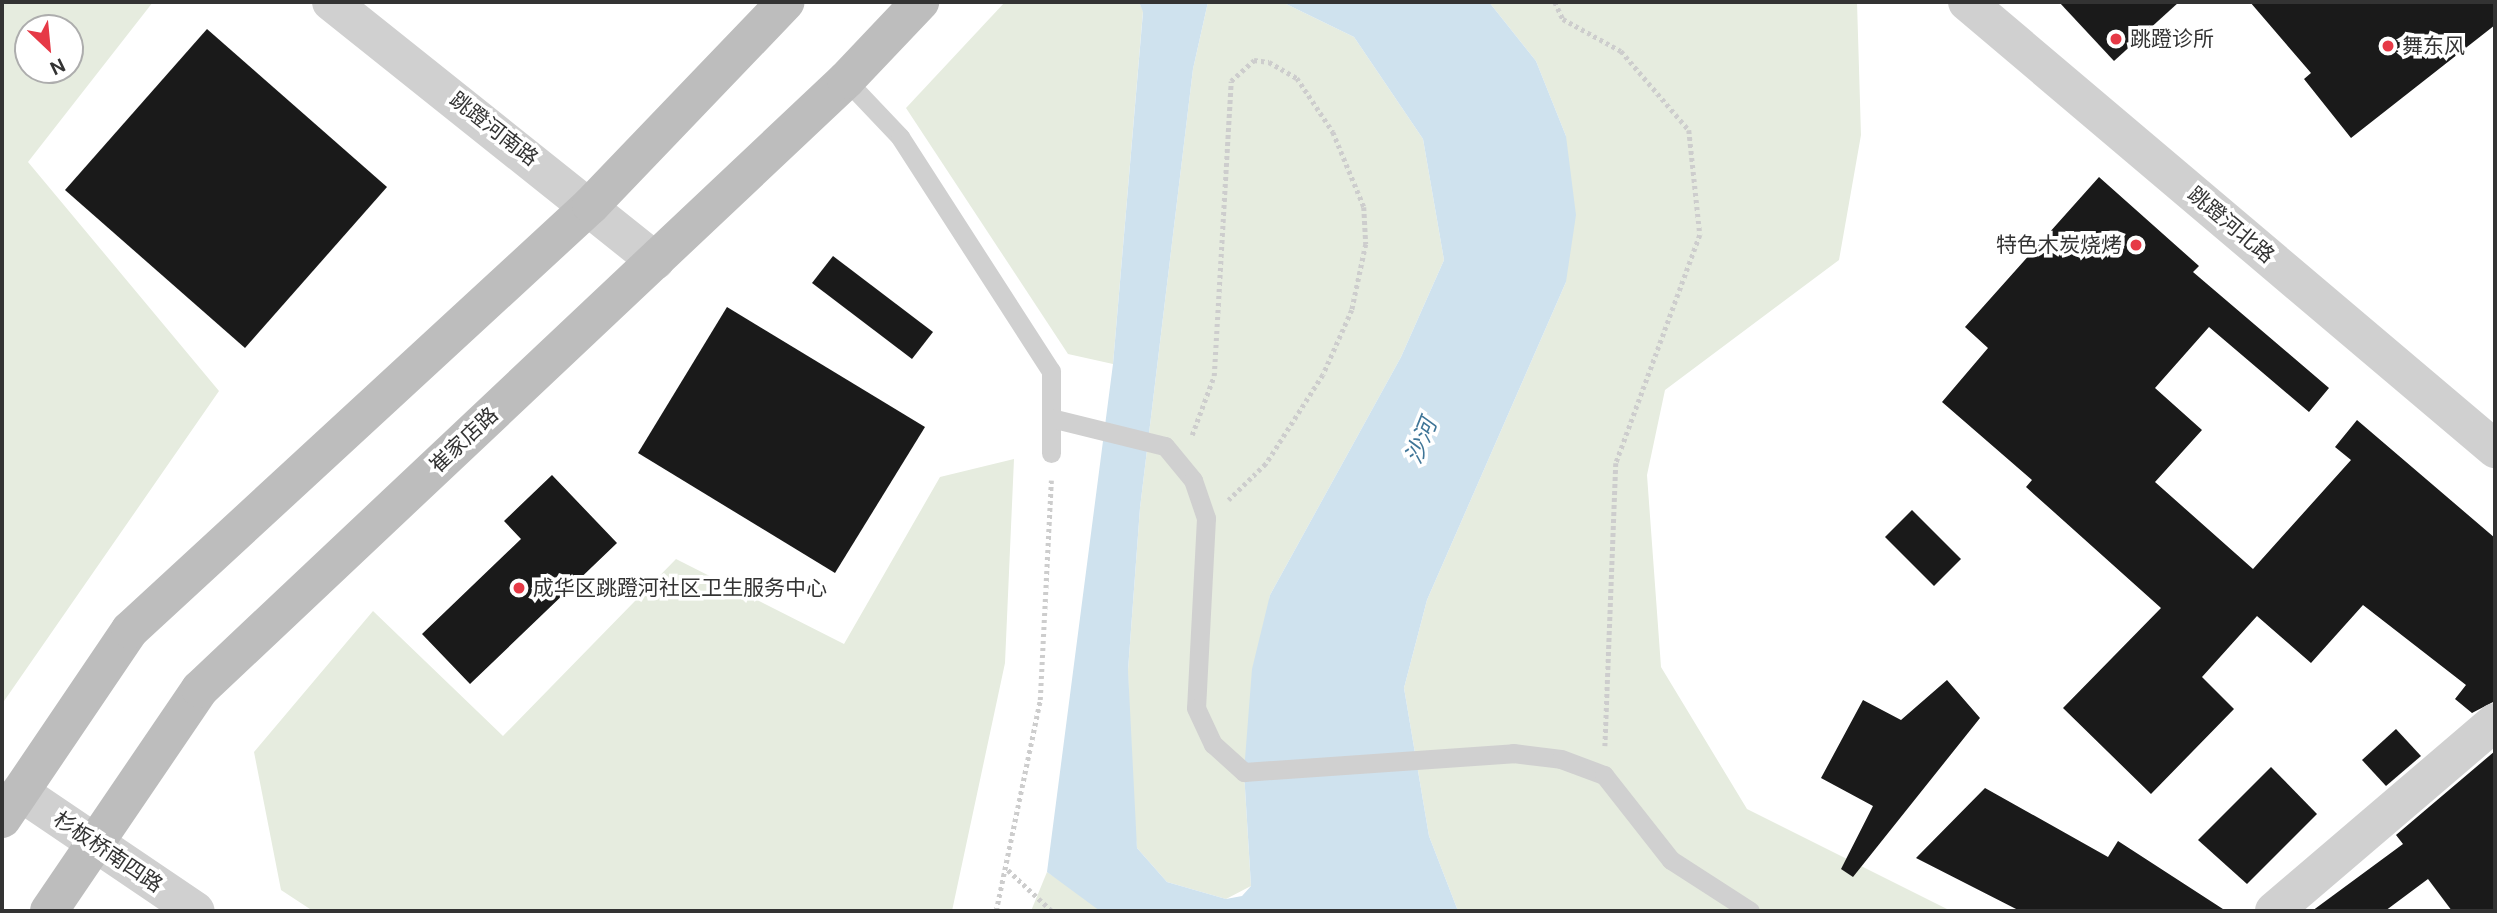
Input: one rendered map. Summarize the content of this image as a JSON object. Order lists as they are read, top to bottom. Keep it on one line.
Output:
{"streets":{"main road":["崔家店路"],"street":["跳蹬河南路","跳蹬河北路","杉板桥南四路"]},"crossings":[["跳蹬河南路","崔家店路"],["崔家店路","杉板桥南四路"]],"water":["沙河"],"places":["跳蹬诊所","舞东风","特色木炭烧烤","成华区跳蹬河社区卫生服务中心"],"north":"bottom right"}
